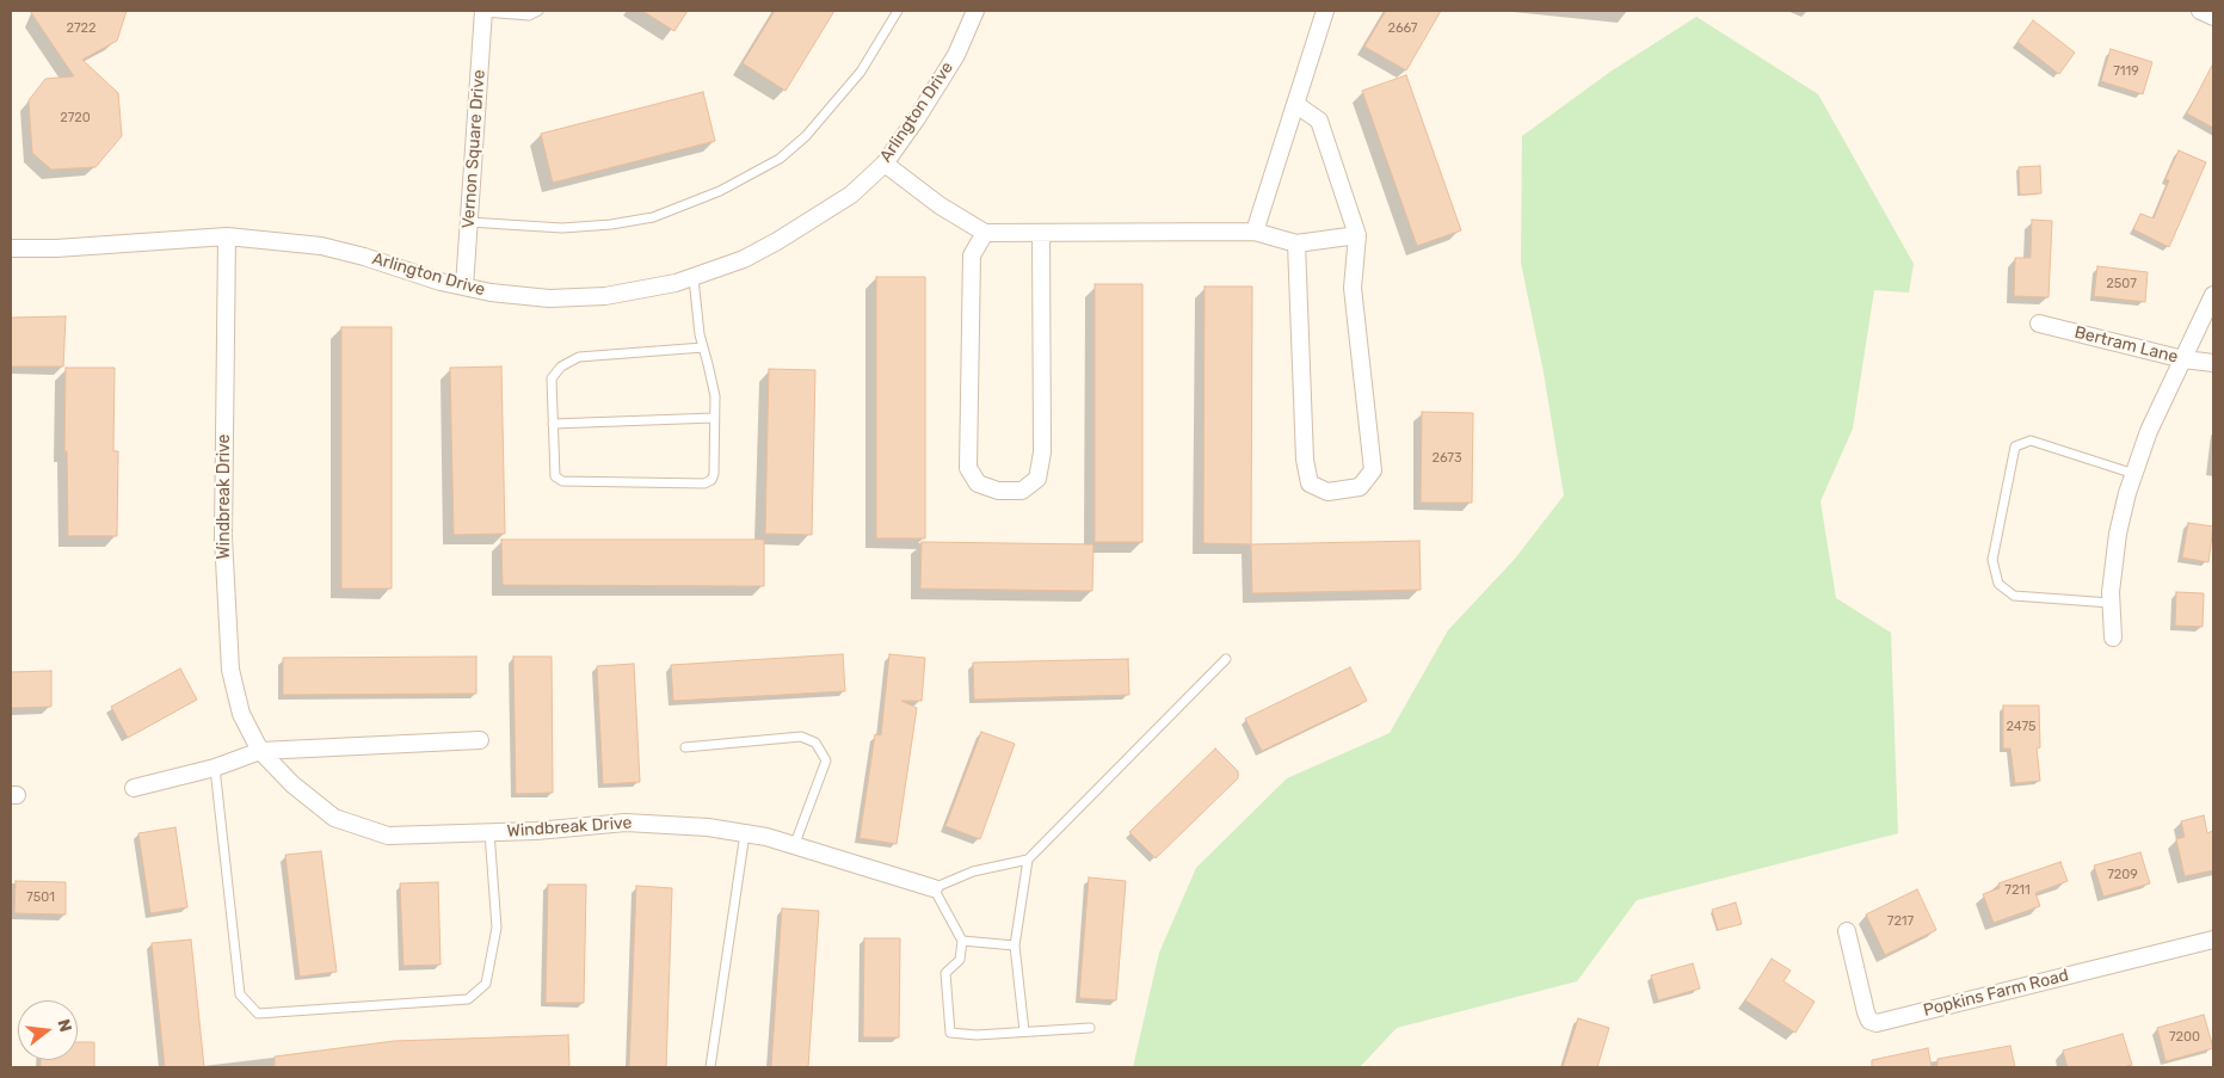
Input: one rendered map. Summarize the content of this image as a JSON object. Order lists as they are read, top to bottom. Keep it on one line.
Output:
{"streets":{"street":["Arlington Drive","Vernon Square Drive","Bertram Lane","Windbreak Drive","Popkins Farm Road"]},"crossings":[["Arlington Drive","Vernon Square Drive"],["Arlington Drive","Windbreak Drive"]],"house_numbers":["2722","2667","7119","2720","2507","2673","2475","7209","7211","7501","7217","7200"],"north":"right"}
